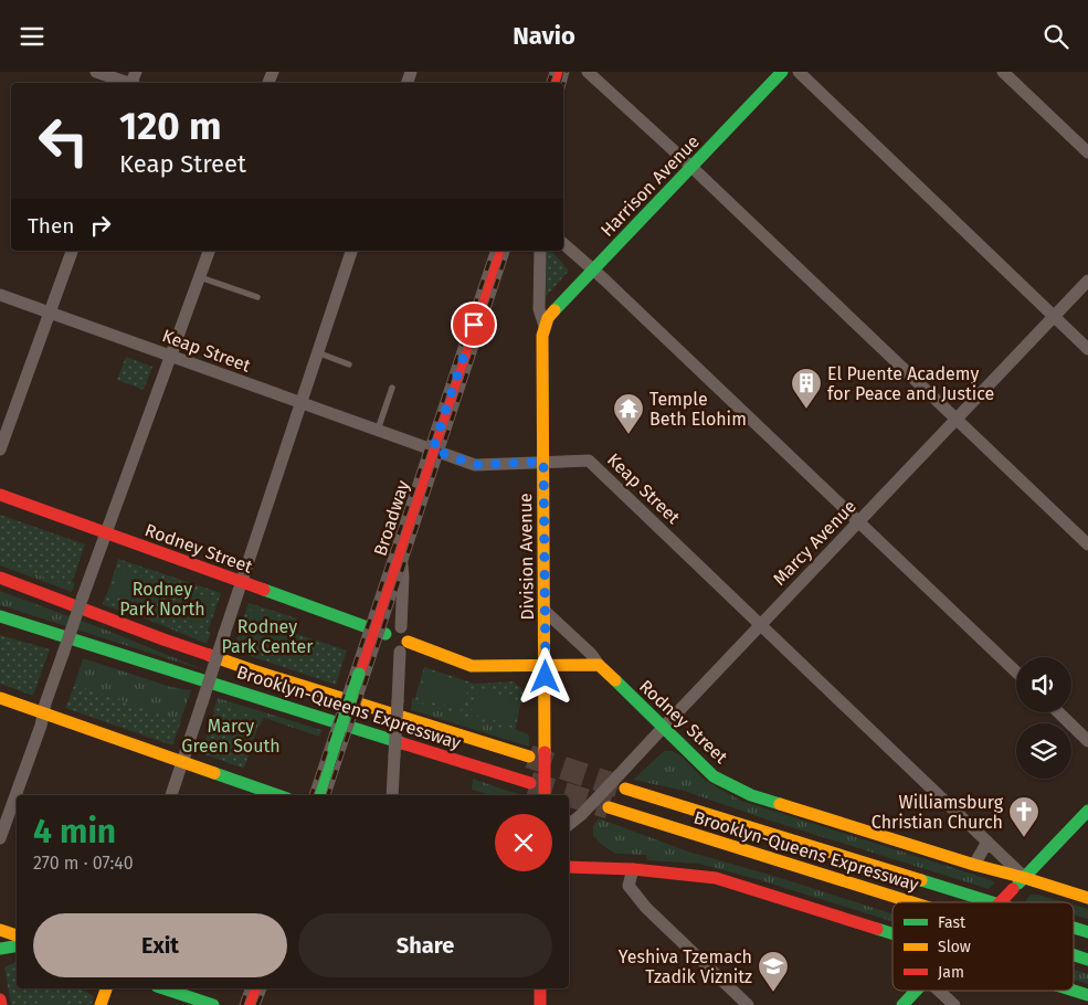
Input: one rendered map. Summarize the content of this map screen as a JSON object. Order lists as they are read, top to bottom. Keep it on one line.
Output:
{"streets":{"main road":["Harrison Avenue","Broadway","Rodney Street","Division Avenue","Brooklyn-Queens Expressway"],"street":["Keap Street","Marcy Avenue"]},"crossings":[["Harrison Avenue","Division Avenue"],["Keap Street","Broadway"],["Keap Street","Marcy Avenue"],["Keap Street","Rodney Street"],["Keap Street","Division Avenue"],["Broadway","Rodney Street"],["Marcy Avenue","Rodney Street"],["Rodney Street","Division Avenue"]],"parks":["Rodney Park North","Rodney Park Center","Marcy Green South"],"places":{"building":["El Puente Academy for Peace and Justice"],"temple":["Temple Beth Elohim"],"church":["Williamsburg Christian Church"],"school or university":["Yeshiva Tzemach Tzadik Viznitz"]},"legend":["Fast","Slow","Jam"],"page":{"header":"Navio","turn":["120 m","Keap Street"],"then":"Then","heading":["4 min","270 m · 07:40"],"buttons":["Exit","Share"]}}
